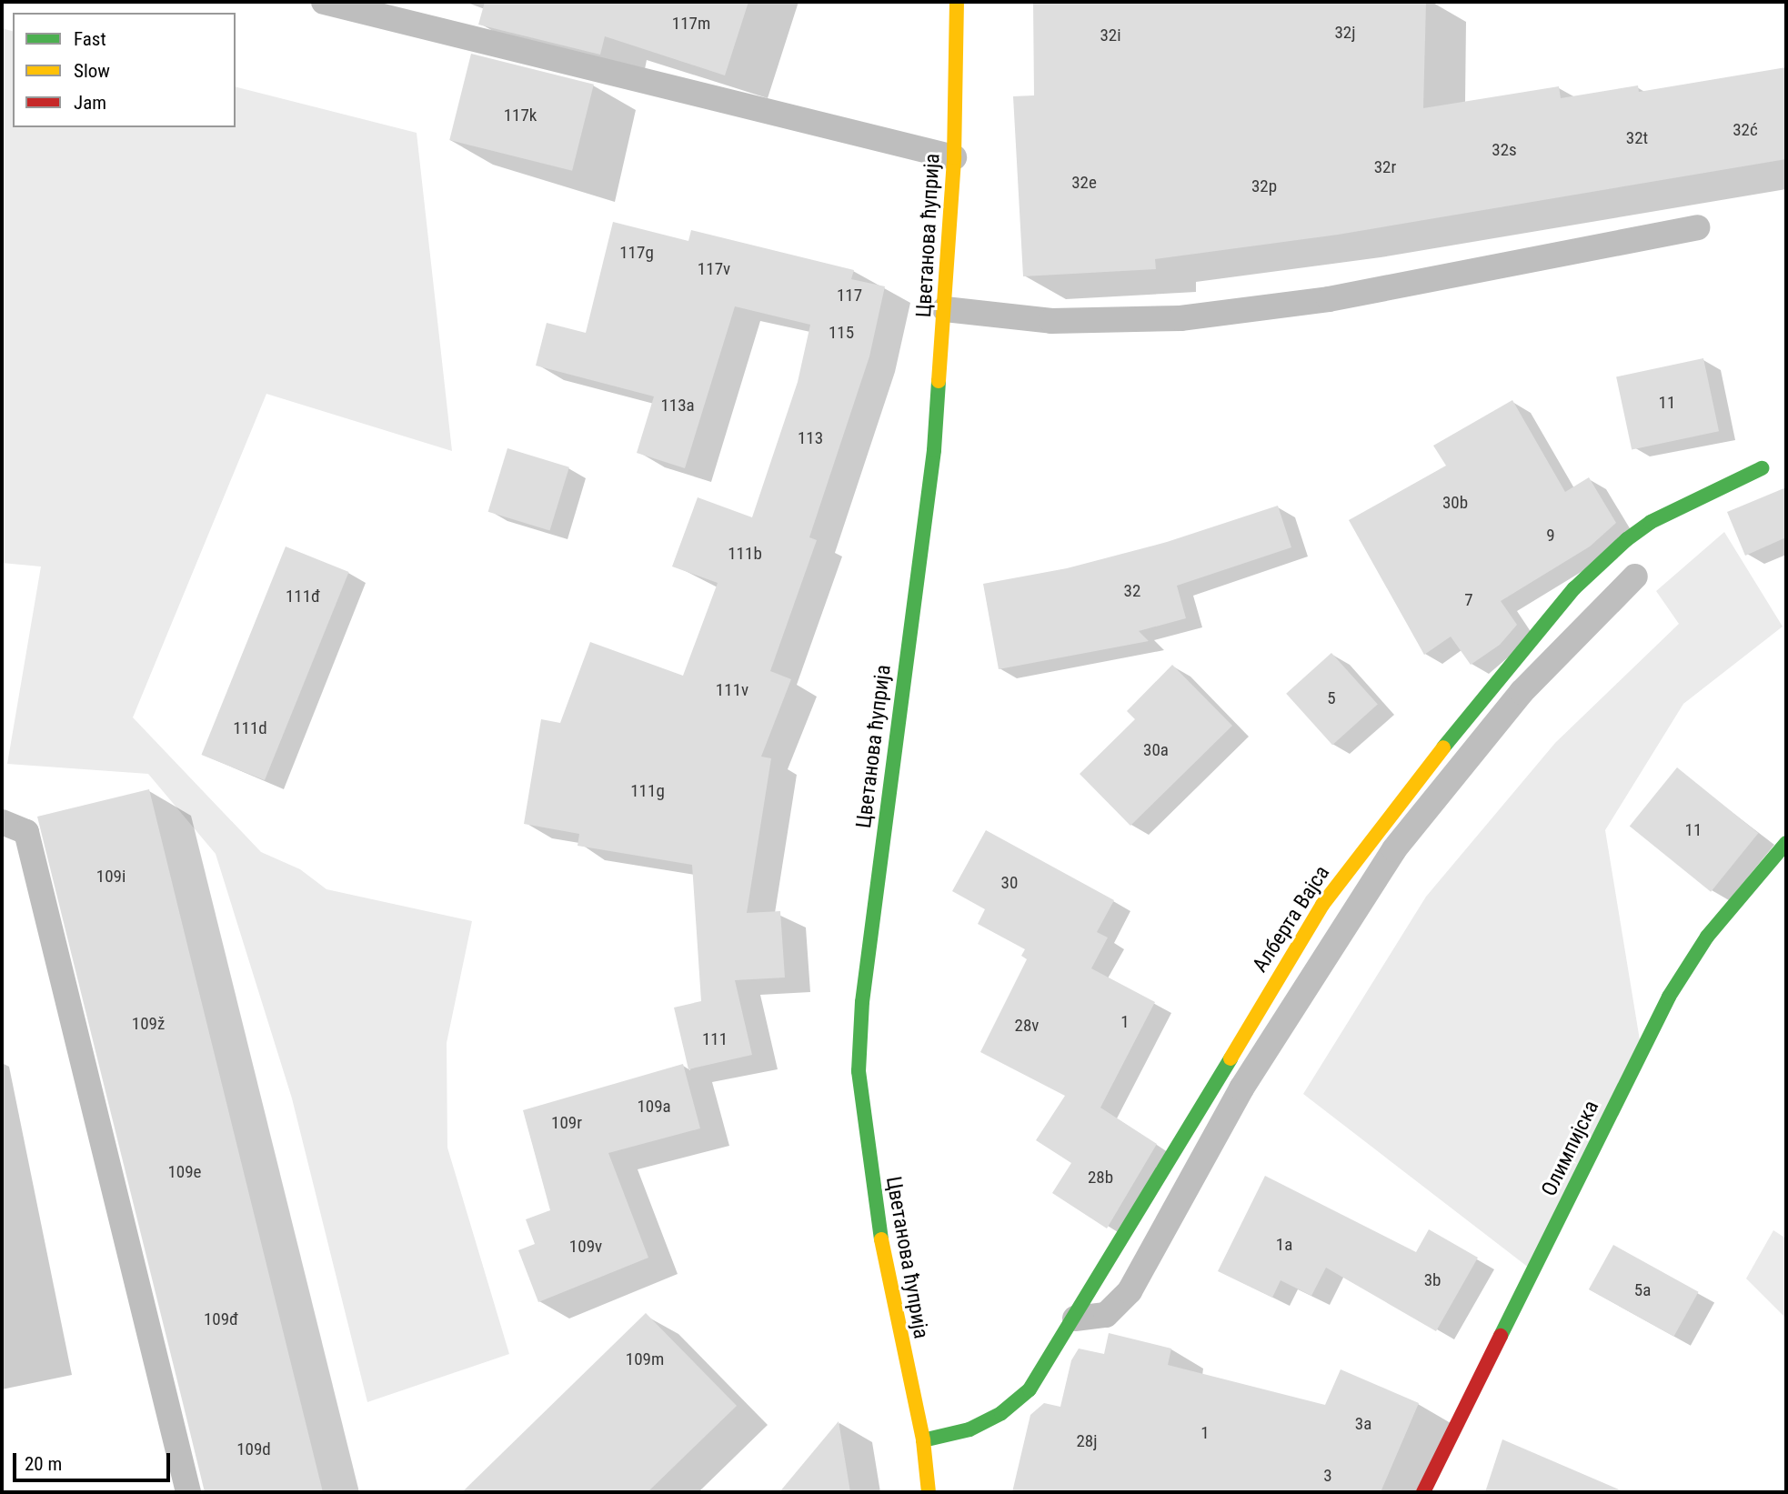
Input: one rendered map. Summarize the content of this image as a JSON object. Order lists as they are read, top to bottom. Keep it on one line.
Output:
{"streets":{"street":["Цветанова ћуприја","Алберта Вајса","Олимпијска"]},"crossings":[["Цветанова ћуприја","Алберта Вајса"]],"house_numbers":["117m","32j","32i","117k","32ć","32t","32s","32r","32e","32p","117g","117v","117","115","11","113a","113","30b","9","111b","32","111đ","7","111v","5","111d","30a","111g","11","109i","30","1","109ž","28v","111","109a","109r","109e","28b","1a","109v","3b","5a","109đ","109m","3a","1","28j","109d","3"],"legend":["Fast","Slow","Jam"],"scale_bar":"20 m"}
